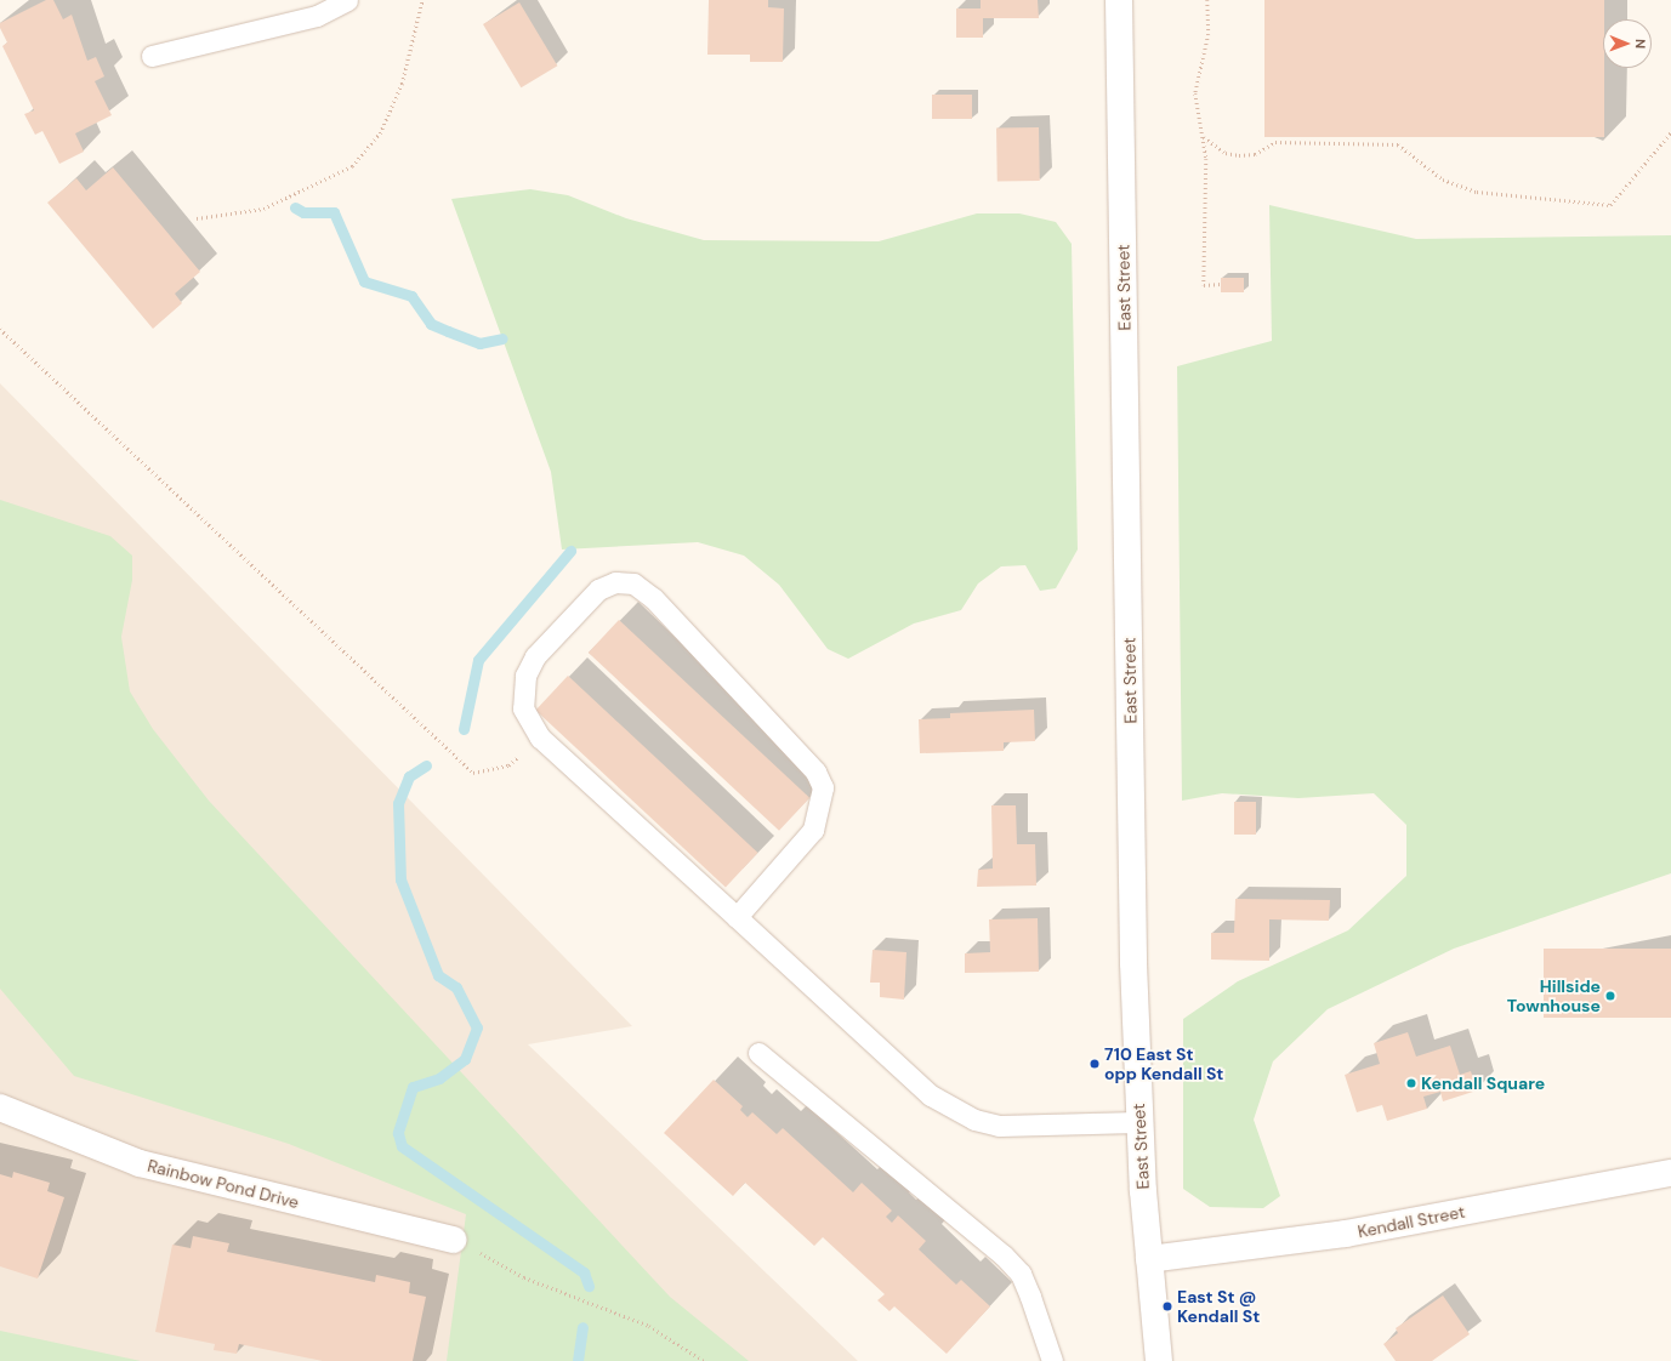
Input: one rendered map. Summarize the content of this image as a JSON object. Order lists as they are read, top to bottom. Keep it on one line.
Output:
{"streets":{"main road":["East Street","Rainbow Pond Drive","Kendall Street"]},"crossings":[["East Street","Kendall Street"]],"places":["Hillside Townhouse","710 East St opp Kendall St","Kendall Square","East St @ Kendall St"],"north":"right"}
